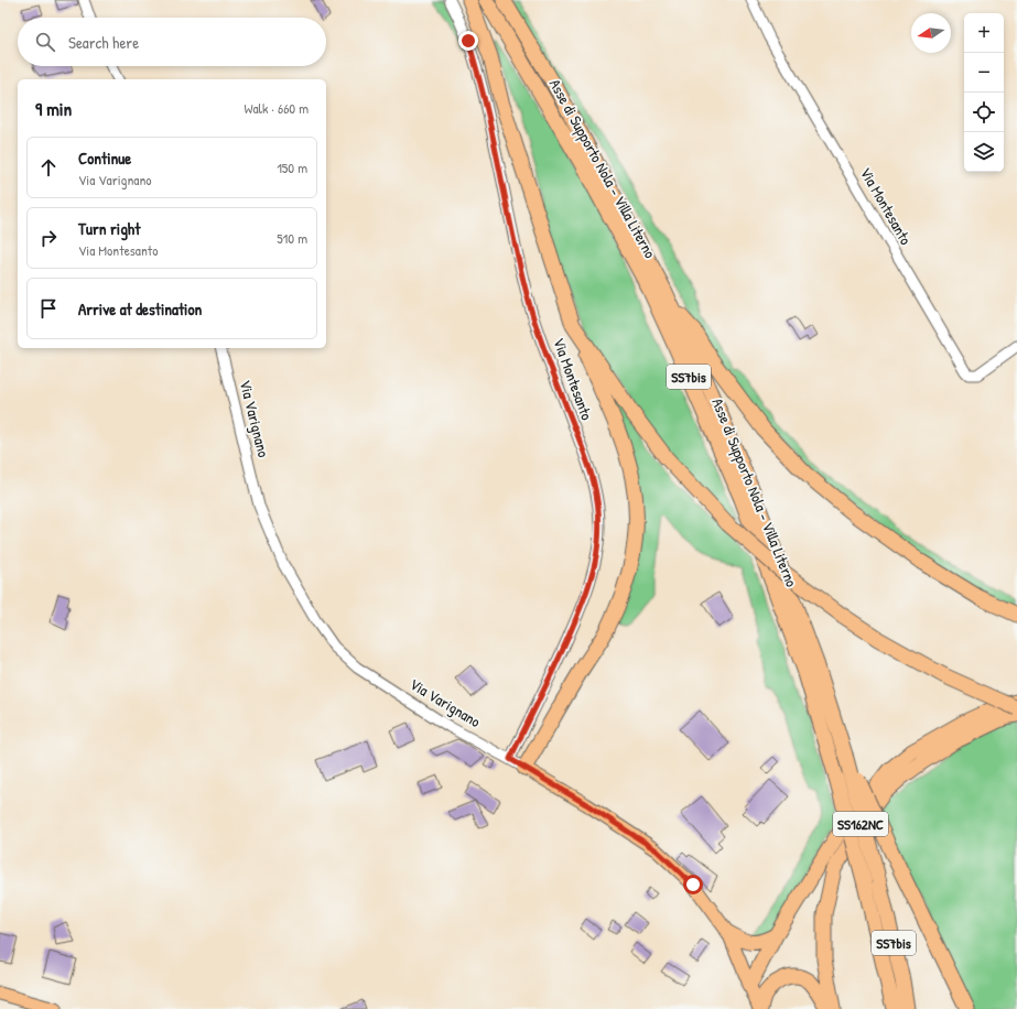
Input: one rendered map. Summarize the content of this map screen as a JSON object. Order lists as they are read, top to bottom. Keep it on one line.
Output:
{"streets":{"highway":["Asse di Supporto Nola - Villa Literno","SS7bis","SS162NC"],"main road":["Via Varignano"],"street":["Via Montesanto"]},"crossings":[["Via Montesanto","Via Varignano"]],"north":"left","page":{"map_buttons":["+","−"],"search":"Search here","heading":["9 min","Walk · 660 m"],"list":[["Continue","Via Varignano","150 m"],["Turn right","Via Montesanto","510 m"],"Arrive at destination"]}}
